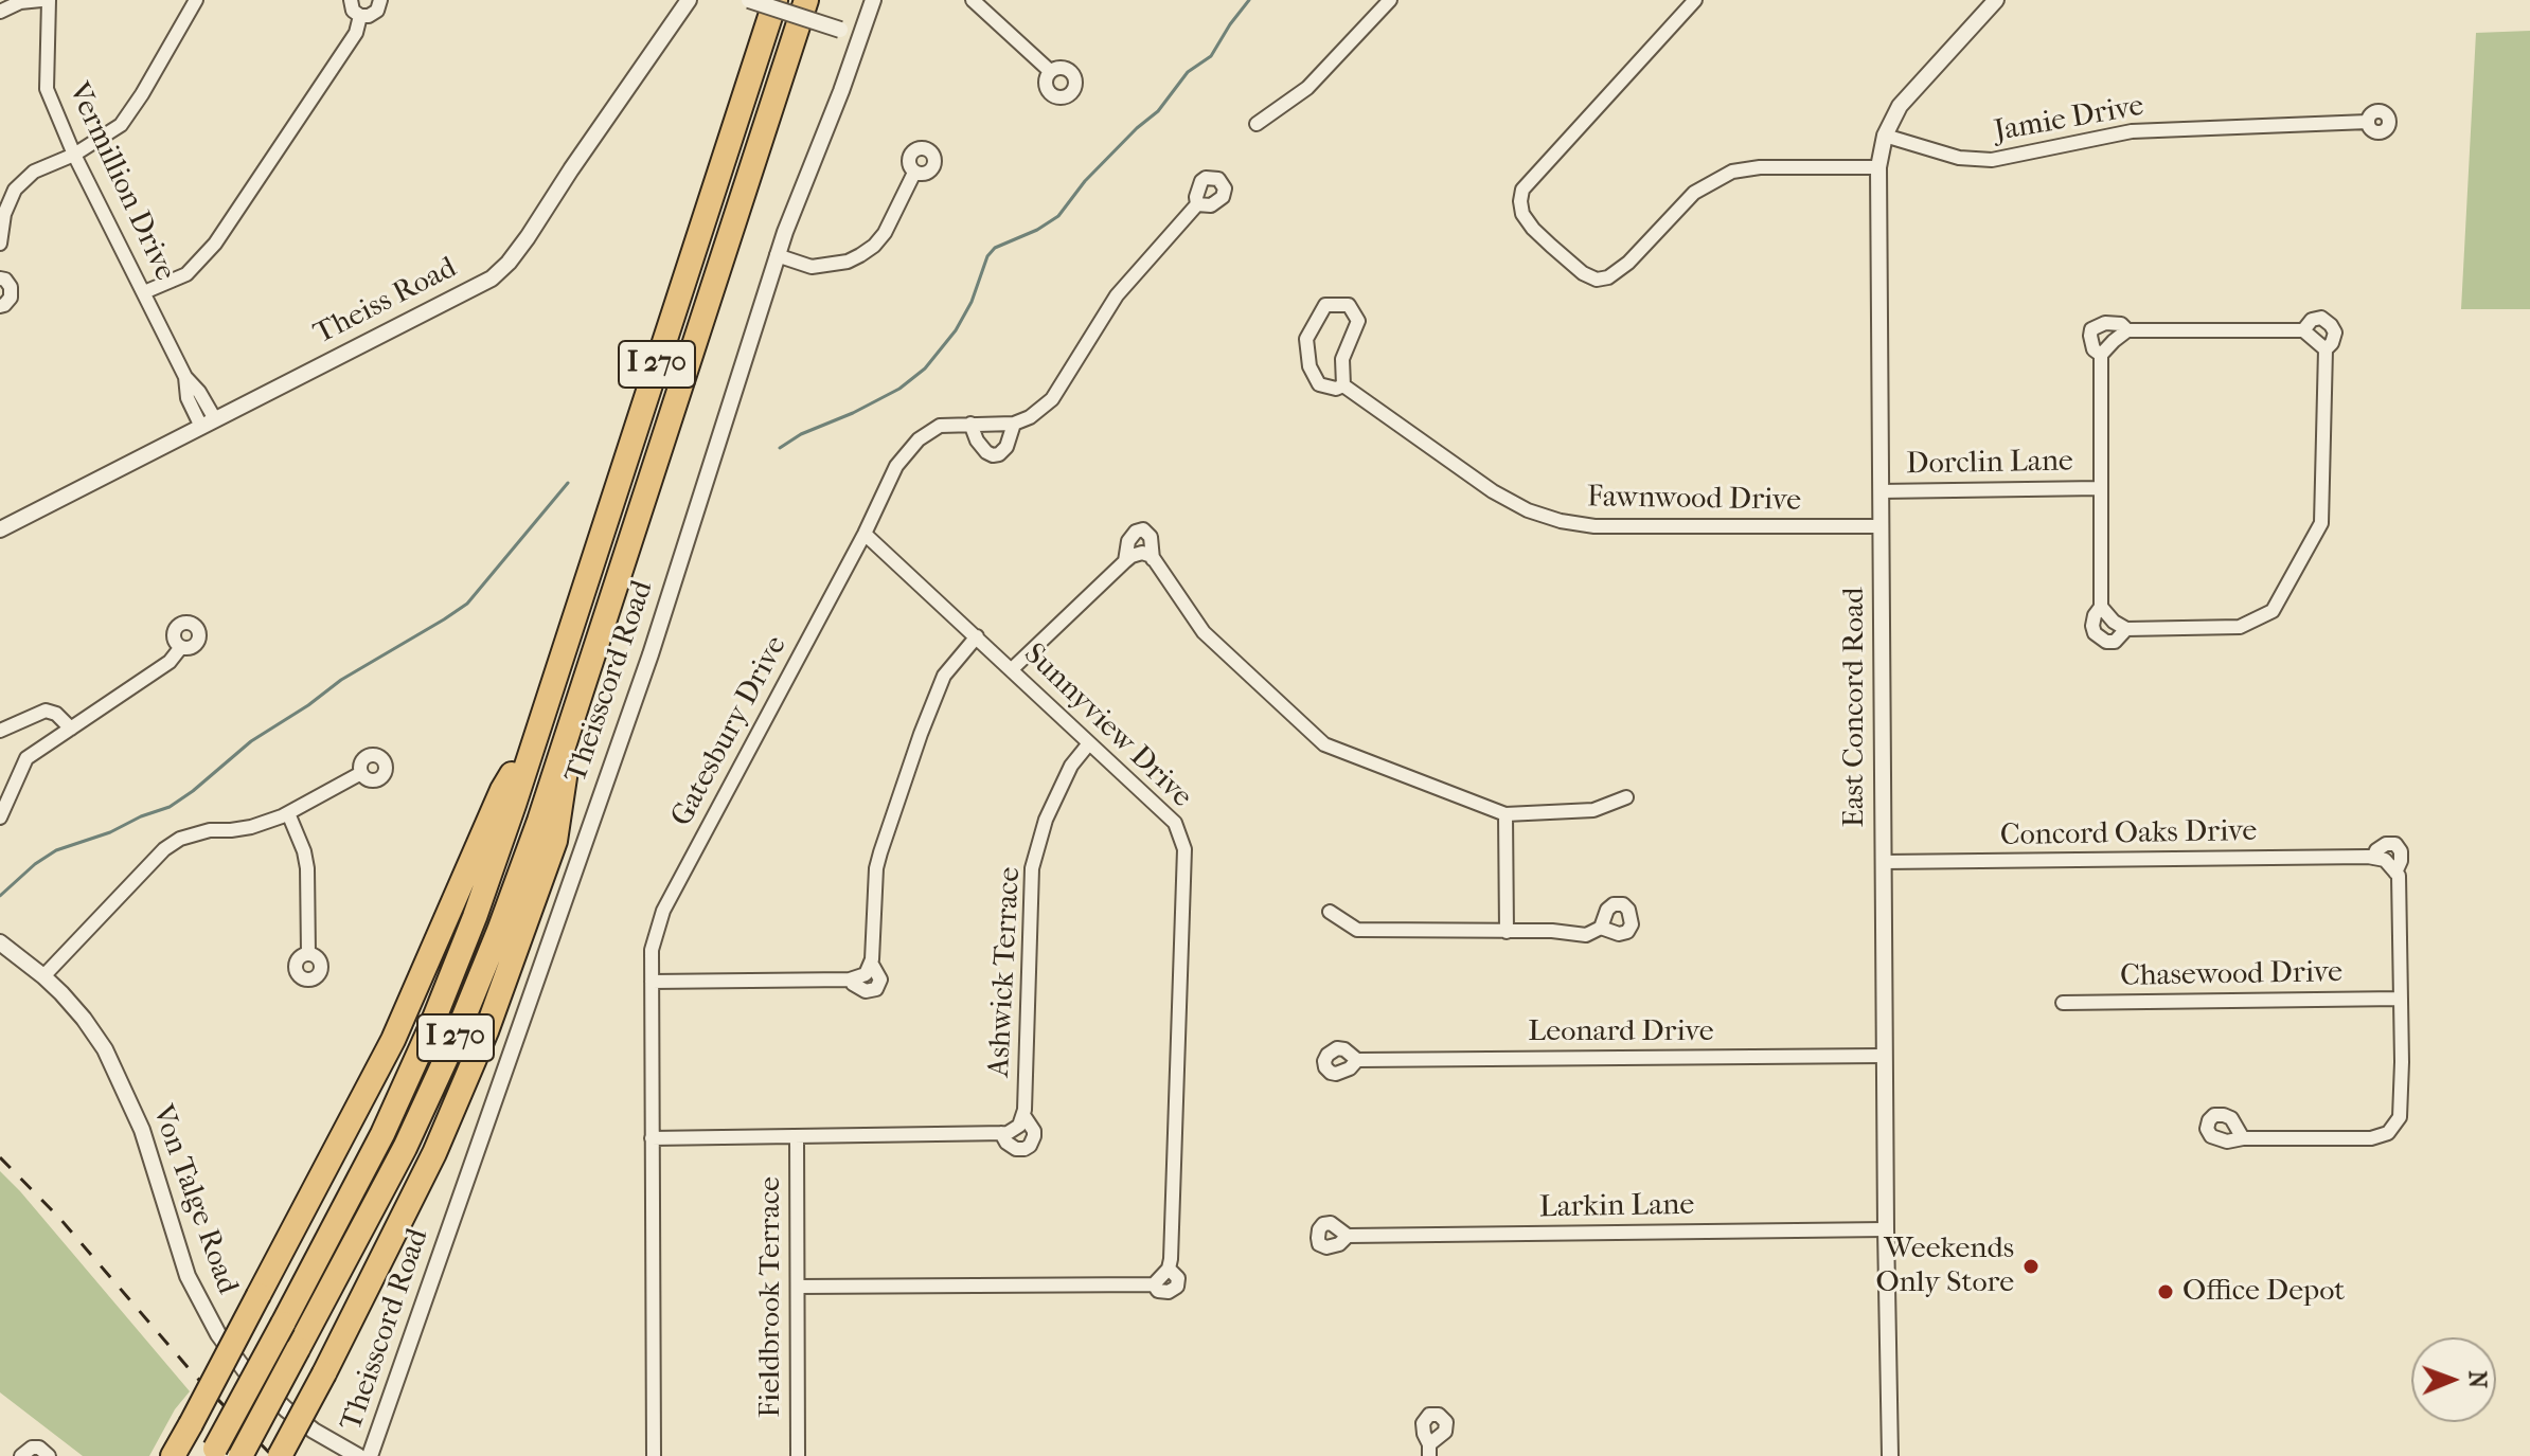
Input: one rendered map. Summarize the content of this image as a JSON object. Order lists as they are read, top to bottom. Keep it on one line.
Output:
{"streets":{"highway":["I 270"],"street":["Jamie Drive","Vermillion Drive","Theiss Road","Dorclin Lane","Fawnwood Drive","Theisscord Road","East Concord Road","Sunnyview Drive","Gatesbury Drive","Concord Oaks Drive","Ashwick Terrace","Chasewood Drive","Leonard Drive","Von Talge Road","Larkin Lane","Fieldbrook Terrace"]},"crossings":[["Jamie Drive","East Concord Road"],["Vermillion Drive","Theiss Road"],["Dorclin Lane","East Concord Road"],["Fawnwood Drive","East Concord Road"],["East Concord Road","Concord Oaks Drive"],["East Concord Road","Leonard Drive"],["East Concord Road","Larkin Lane"],["Sunnyview Drive","Gatesbury Drive"],["Sunnyview Drive","Ashwick Terrace"],["Sunnyview Drive","Fieldbrook Terrace"],["Gatesbury Drive","Ashwick Terrace"],["Concord Oaks Drive","Chasewood Drive"],["Ashwick Terrace","Fieldbrook Terrace"]],"places":["Weekends Only Store","Office Depot"],"north":"right"}
